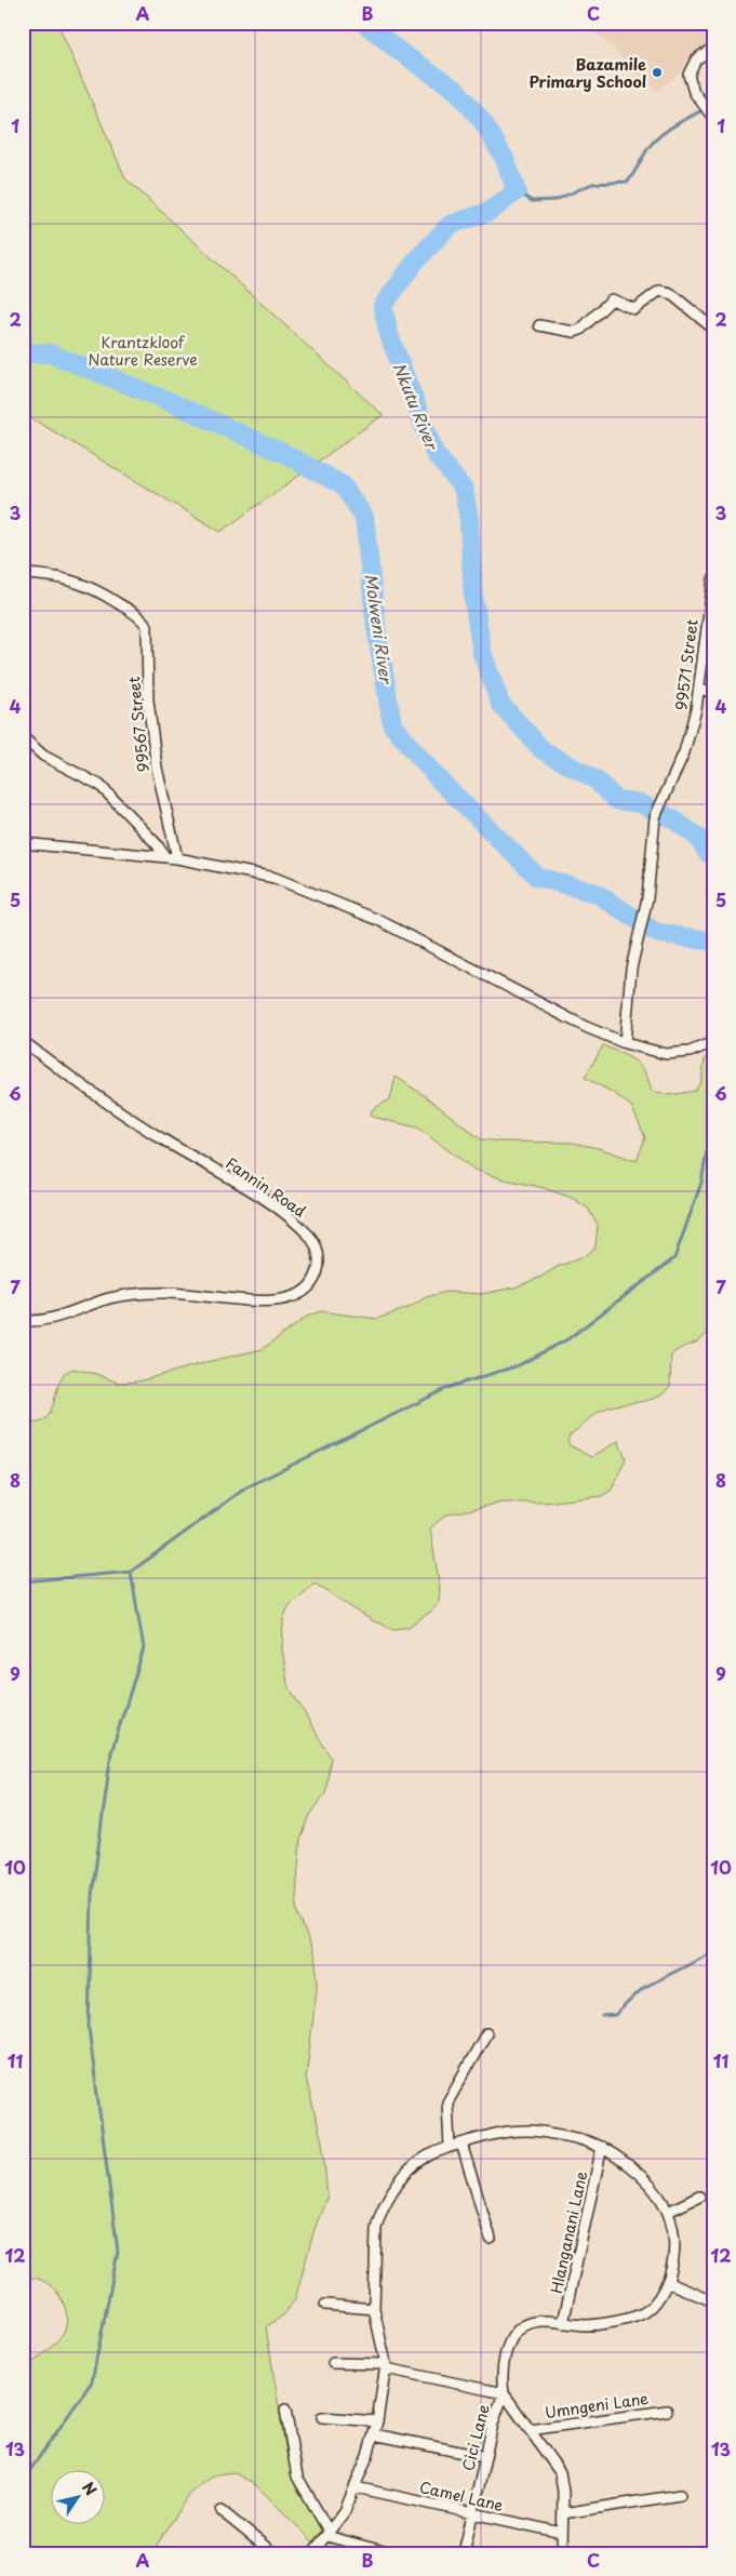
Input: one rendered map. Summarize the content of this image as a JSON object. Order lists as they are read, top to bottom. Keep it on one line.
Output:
{"streets":{"street":["99571 Street","99567 Street","Fannin Road","Hlanganani Lane","Umngeni Lane","Cici Lane","Camel Lane"]},"crossings":[["Hlanganani Lane","Cici Lane"],["Cici Lane","Camel Lane"]],"water":["Nkutu River","Molweni River"],"parks":["Krantzkloof Nature Reserve"],"places":["Bazamile Primary School"],"north":"top right","grid":{"columns":["A","B","C"],"rows":["1","2","3","4","5","6","7","8","9","10","11","12","13"]}}
